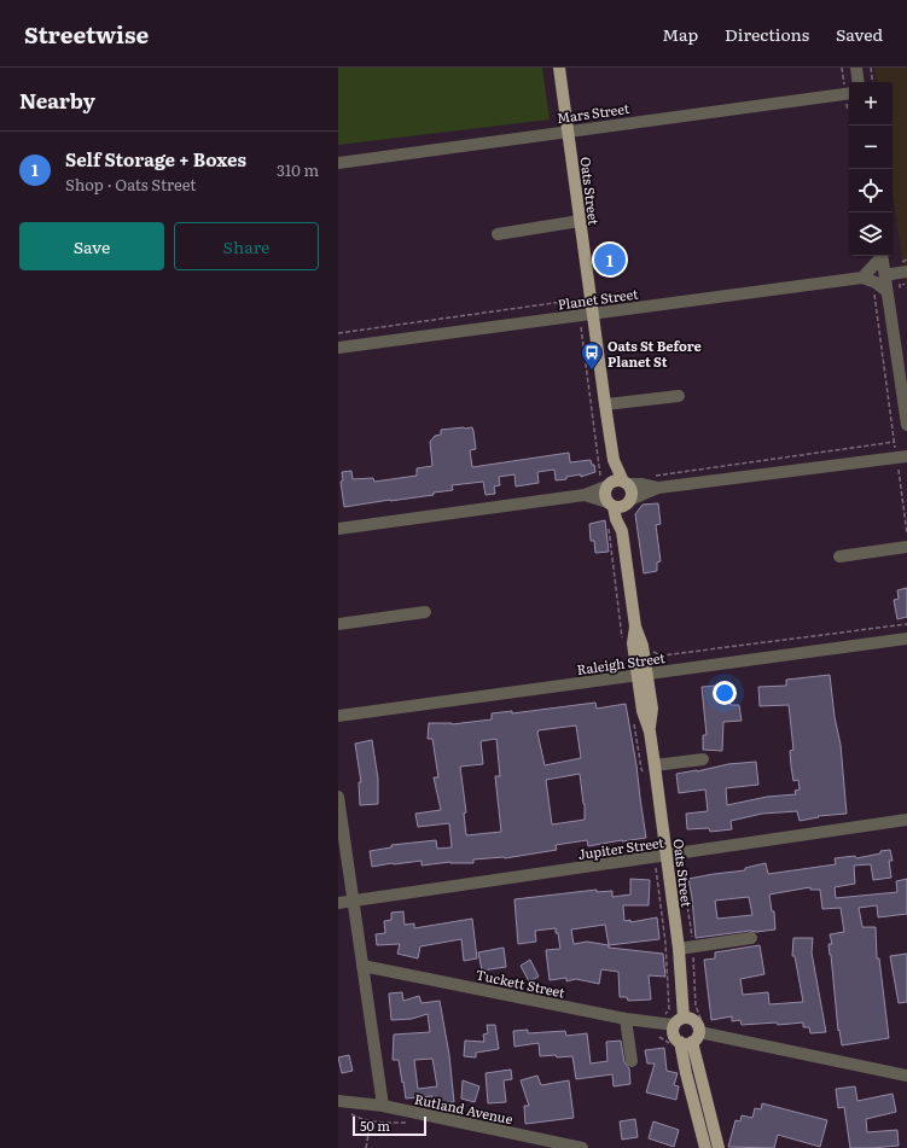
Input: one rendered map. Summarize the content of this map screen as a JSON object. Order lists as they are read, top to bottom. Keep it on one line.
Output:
{"streets":{"main road":["Oats Street"],"street":["Mars Street","Planet Street","Raleigh Street","Jupiter Street","Tuckett Street","Rutland Avenue"]},"crossings":[["Mars Street","Oats Street"],["Oats Street","Planet Street"],["Oats Street","Raleigh Street"],["Oats Street","Jupiter Street"],["Oats Street","Tuckett Street"]],"places":{"bus stop":["Oats St Before Planet St"]},"scale_bar":"50 m","page":{"header":"Streetwise","nav":["Map","Directions","Saved"],"heading":"Nearby","map_buttons":["+","−"],"list":[{"mark":"1","name":"Self Storage + Boxes","note":"Shop · Oats Street","value":"310 m"}],"buttons":["Save","Share"],"pins":"1","scale":"50 m"}}
